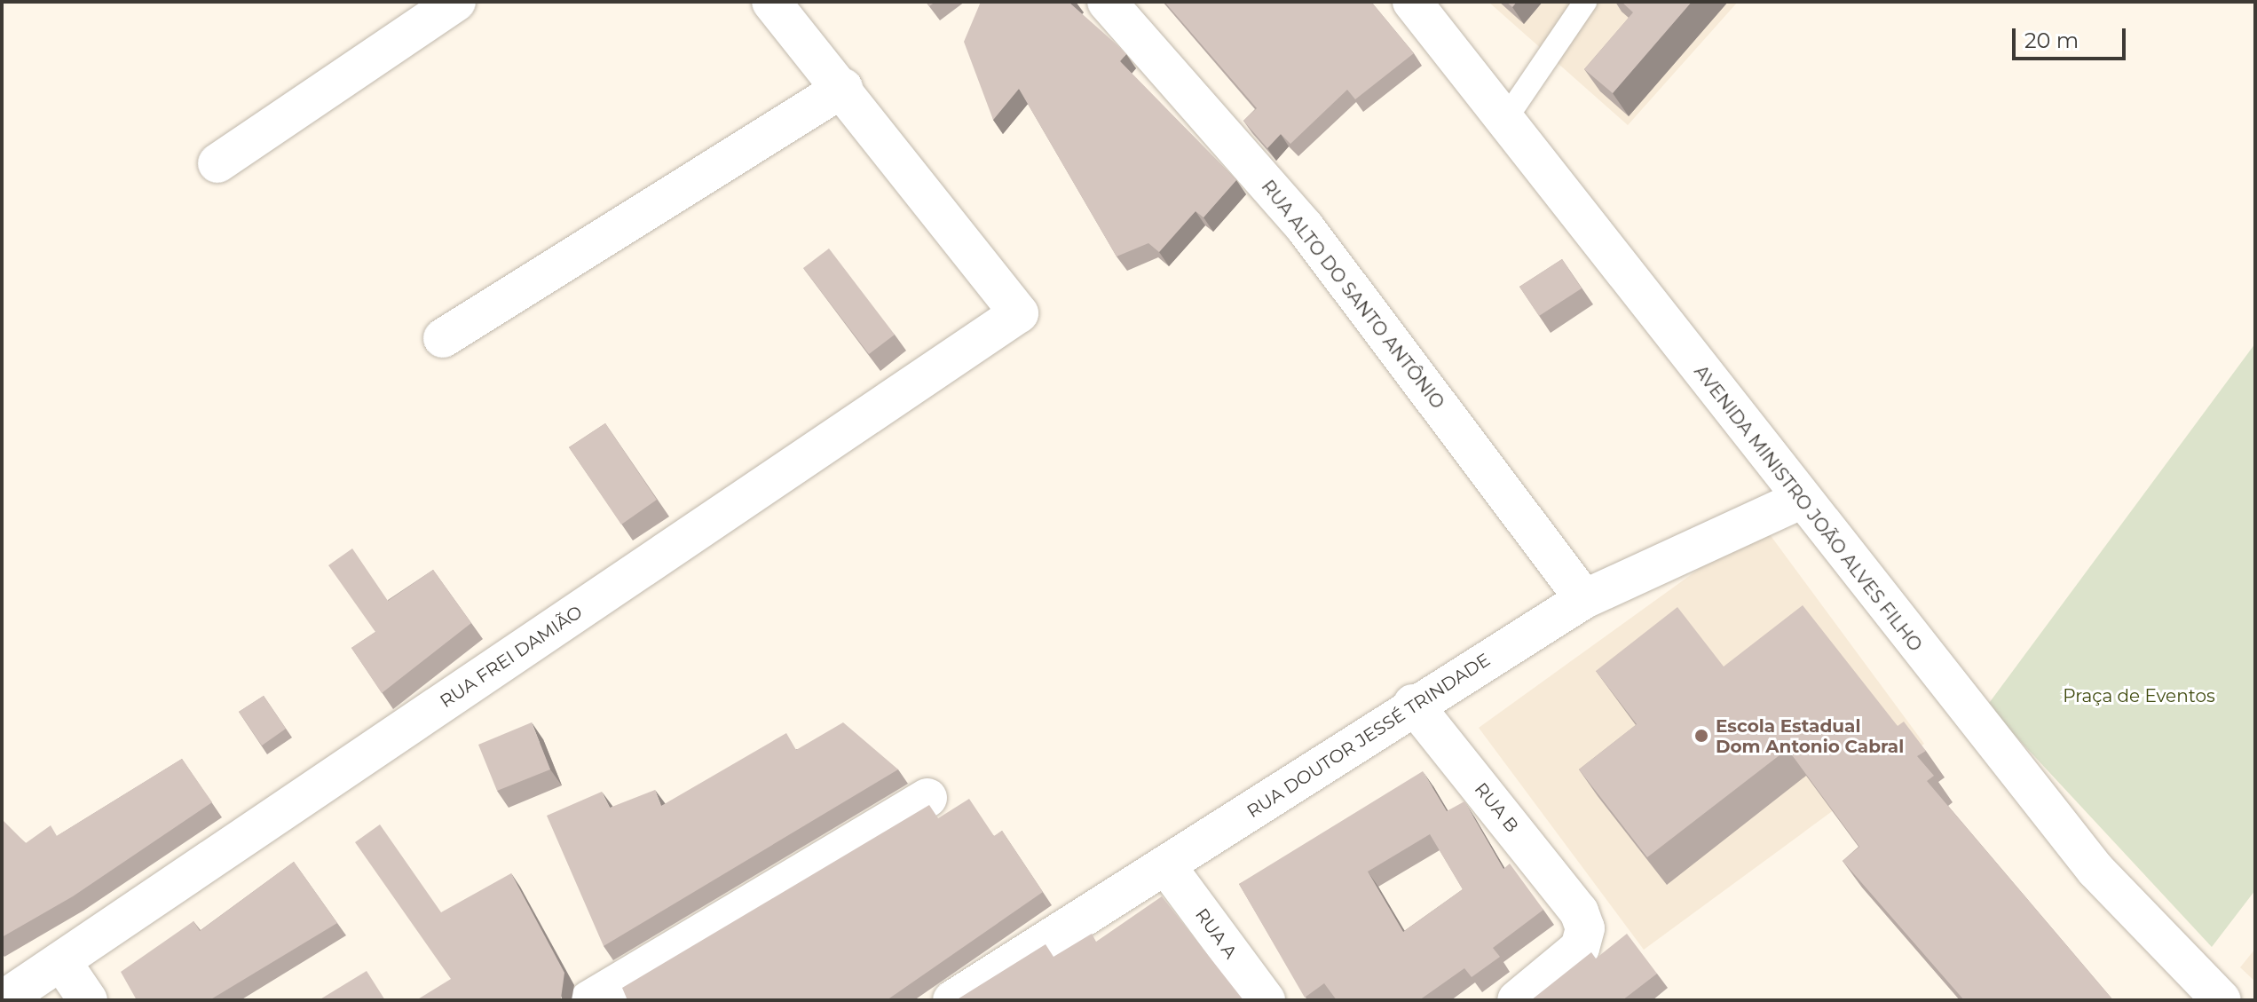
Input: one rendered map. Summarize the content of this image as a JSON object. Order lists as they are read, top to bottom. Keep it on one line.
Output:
{"streets":{"street":["RUA ALTO DO SANTO ANTÔNIO","AVENIDA MINISTRO JOÃO ALVES FILHO","RUA FREI DAMIÃO","RUA DOUTOR JESSÉ TRINDADE","RUA B","RUA A"]},"crossings":[["RUA ALTO DO SANTO ANTÔNIO","RUA DOUTOR JESSÉ TRINDADE"],["AVENIDA MINISTRO JOÃO ALVES FILHO","RUA DOUTOR JESSÉ TRINDADE"],["RUA DOUTOR JESSÉ TRINDADE","RUA B"],["RUA DOUTOR JESSÉ TRINDADE","RUA A"]],"parks":["Praça de Eventos"],"places":["Escola Estadual Dom Antonio Cabral"],"scale_bar":"20 m"}
